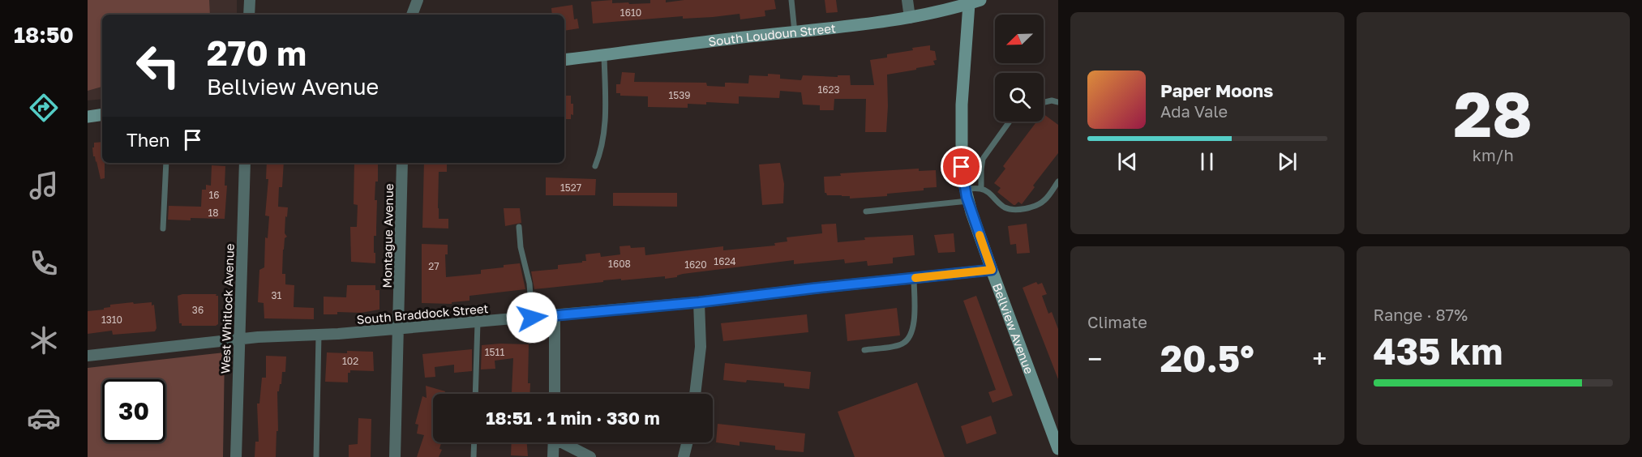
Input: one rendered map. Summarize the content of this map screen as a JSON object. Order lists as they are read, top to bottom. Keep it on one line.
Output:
{"streets":{"street":["South Loudoun Street","Montague Avenue","West Whitlock Avenue","South Braddock Street","Bellview Avenue"]},"crossings":[["South Loudoun Street","Bellview Avenue"],["Montague Avenue","South Braddock Street"],["West Whitlock Avenue","South Braddock Street"],["South Braddock Street","Bellview Avenue"]],"house_numbers":["1610","1623","1539","1527","16","18","1624","1608","1620","27","31","36","1310","1511","102"],"north":"bottom left","page":{"tabs":"18:50","tile":[["28","km/h"],"Climate",["Range · 87%","435 km"]],"turn":["270 m","Bellview Avenue"],"song":["Paper Moons","Ada Vale"],"then":"Then","heat":["−","20.5°","+"],"limit":"30","trip":"18:51 · 1 min · 330 m"}}
